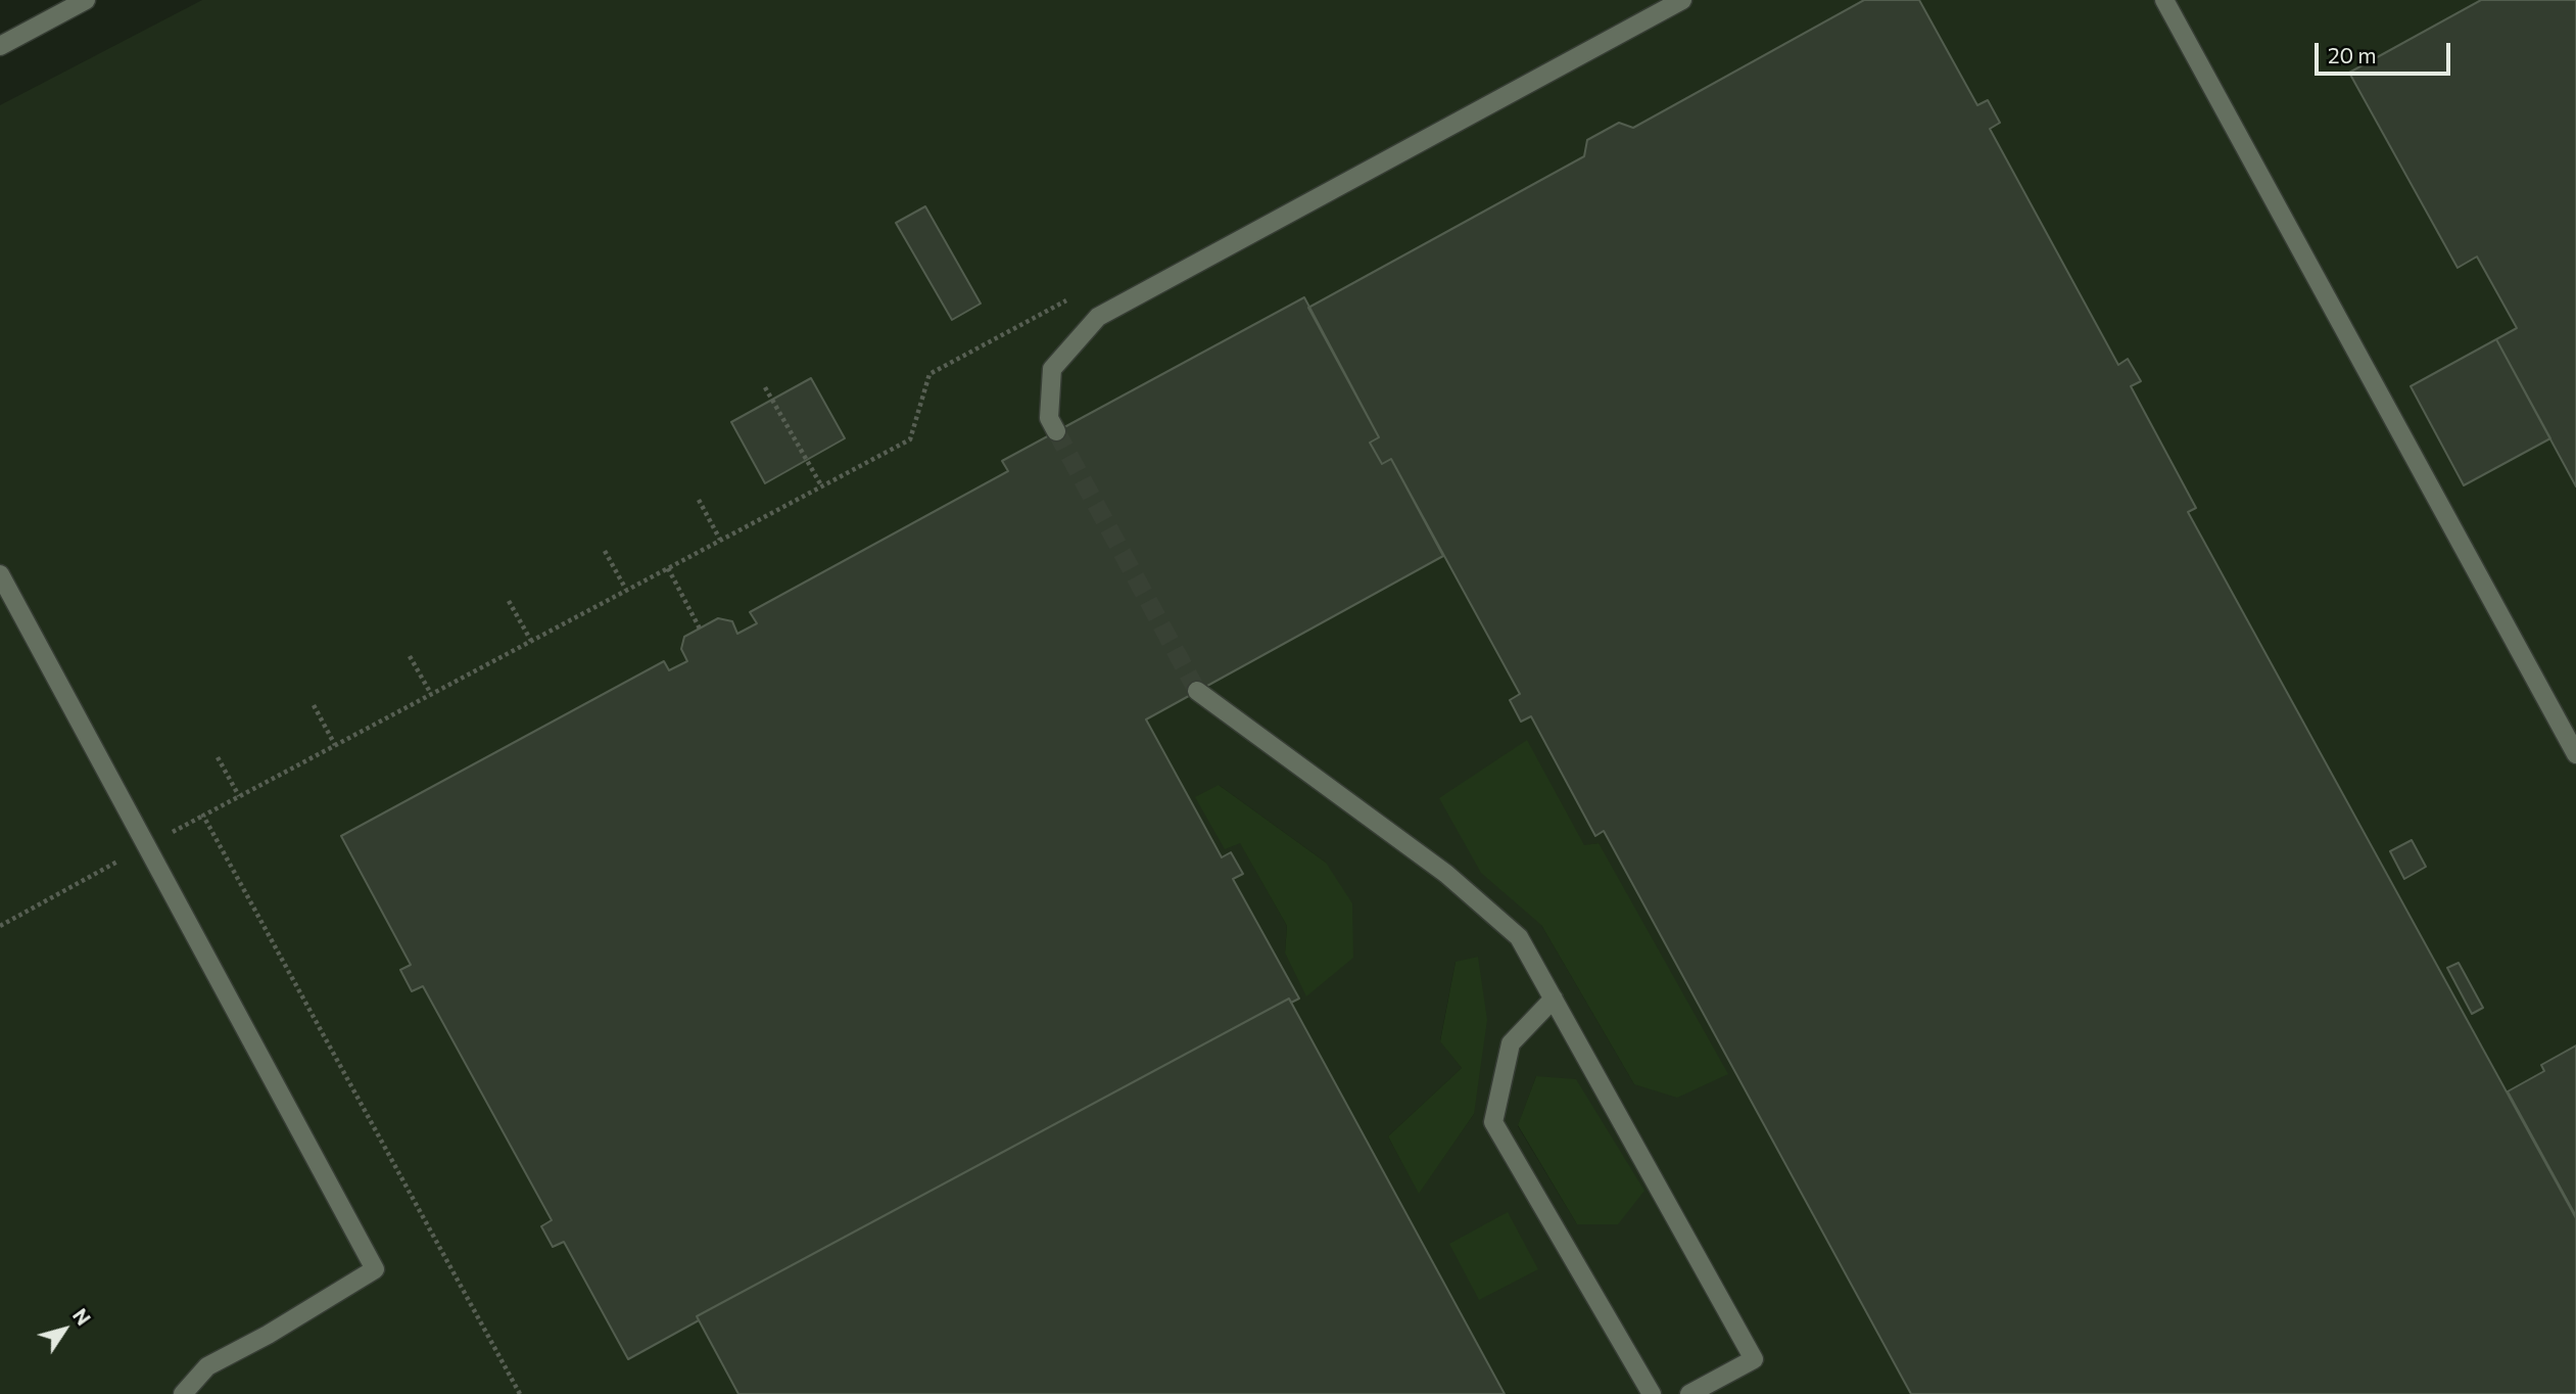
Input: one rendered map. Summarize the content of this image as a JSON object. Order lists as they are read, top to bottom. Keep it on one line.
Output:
{"scale_bar":"20 m","north":"top right"}
